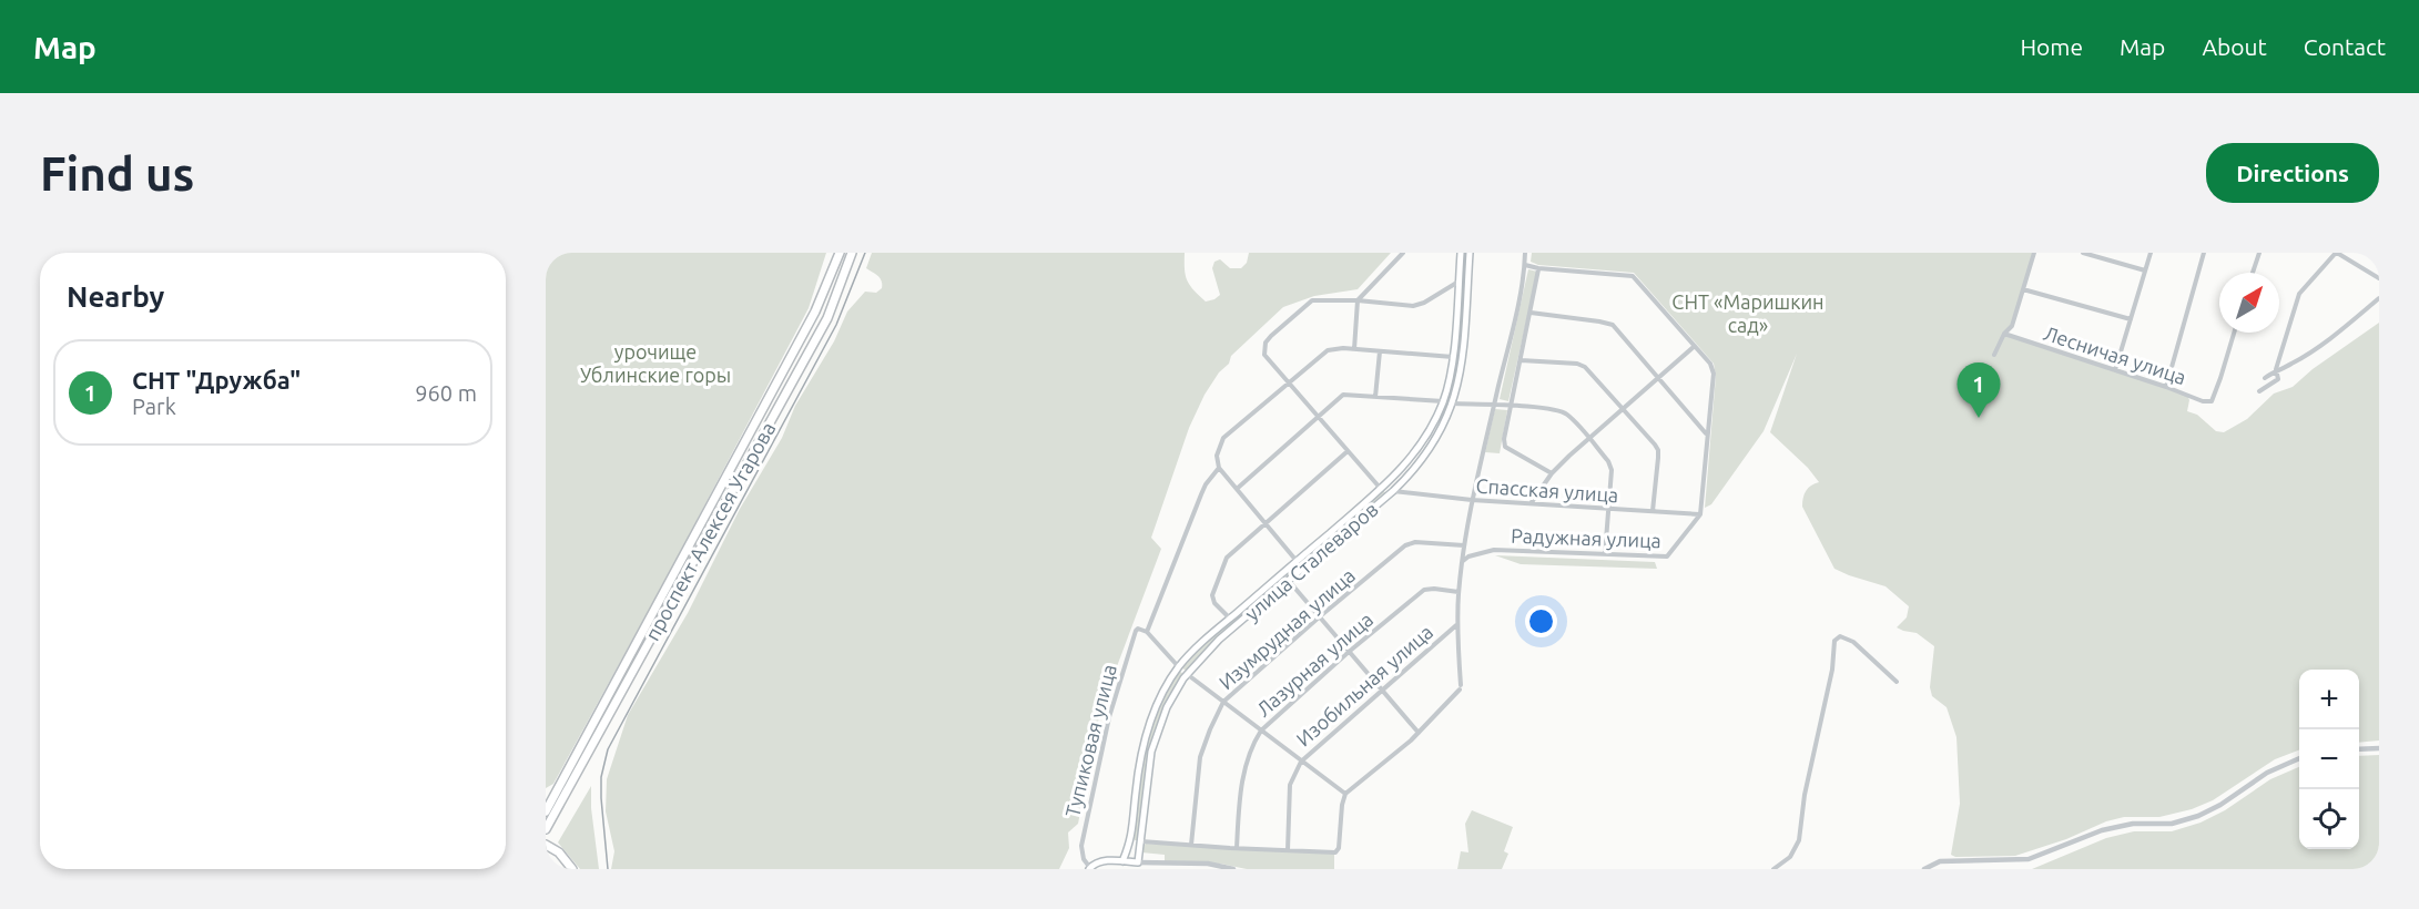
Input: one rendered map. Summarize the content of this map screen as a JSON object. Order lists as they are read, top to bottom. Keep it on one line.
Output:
{"streets":{"main road":["проспект Алексея Угарова","улица Сталеваров"],"street":["Лесничая улица","Спасская улица","Радужная улица","Изумрудная улица","Лазурная улица","Изобильная улица","Тупиковая улица"]},"crossings":[["Спасская улица","Радужная улица"],["Спасская улица","улица Сталеваров"]],"parks":["СНТ «Маришкин сад»","урочище Ублинские горы"],"north":"top right","page":{"header":"Map","nav":["Home","Map","About","Contact"],"buttons":"Directions","title":"Find us","heading":"Nearby","list":[{"mark":"1","name":"СНТ \"Дружба\"","note":"Park","value":"960 m"}],"pins":"1","map_buttons":["+","−"]}}
